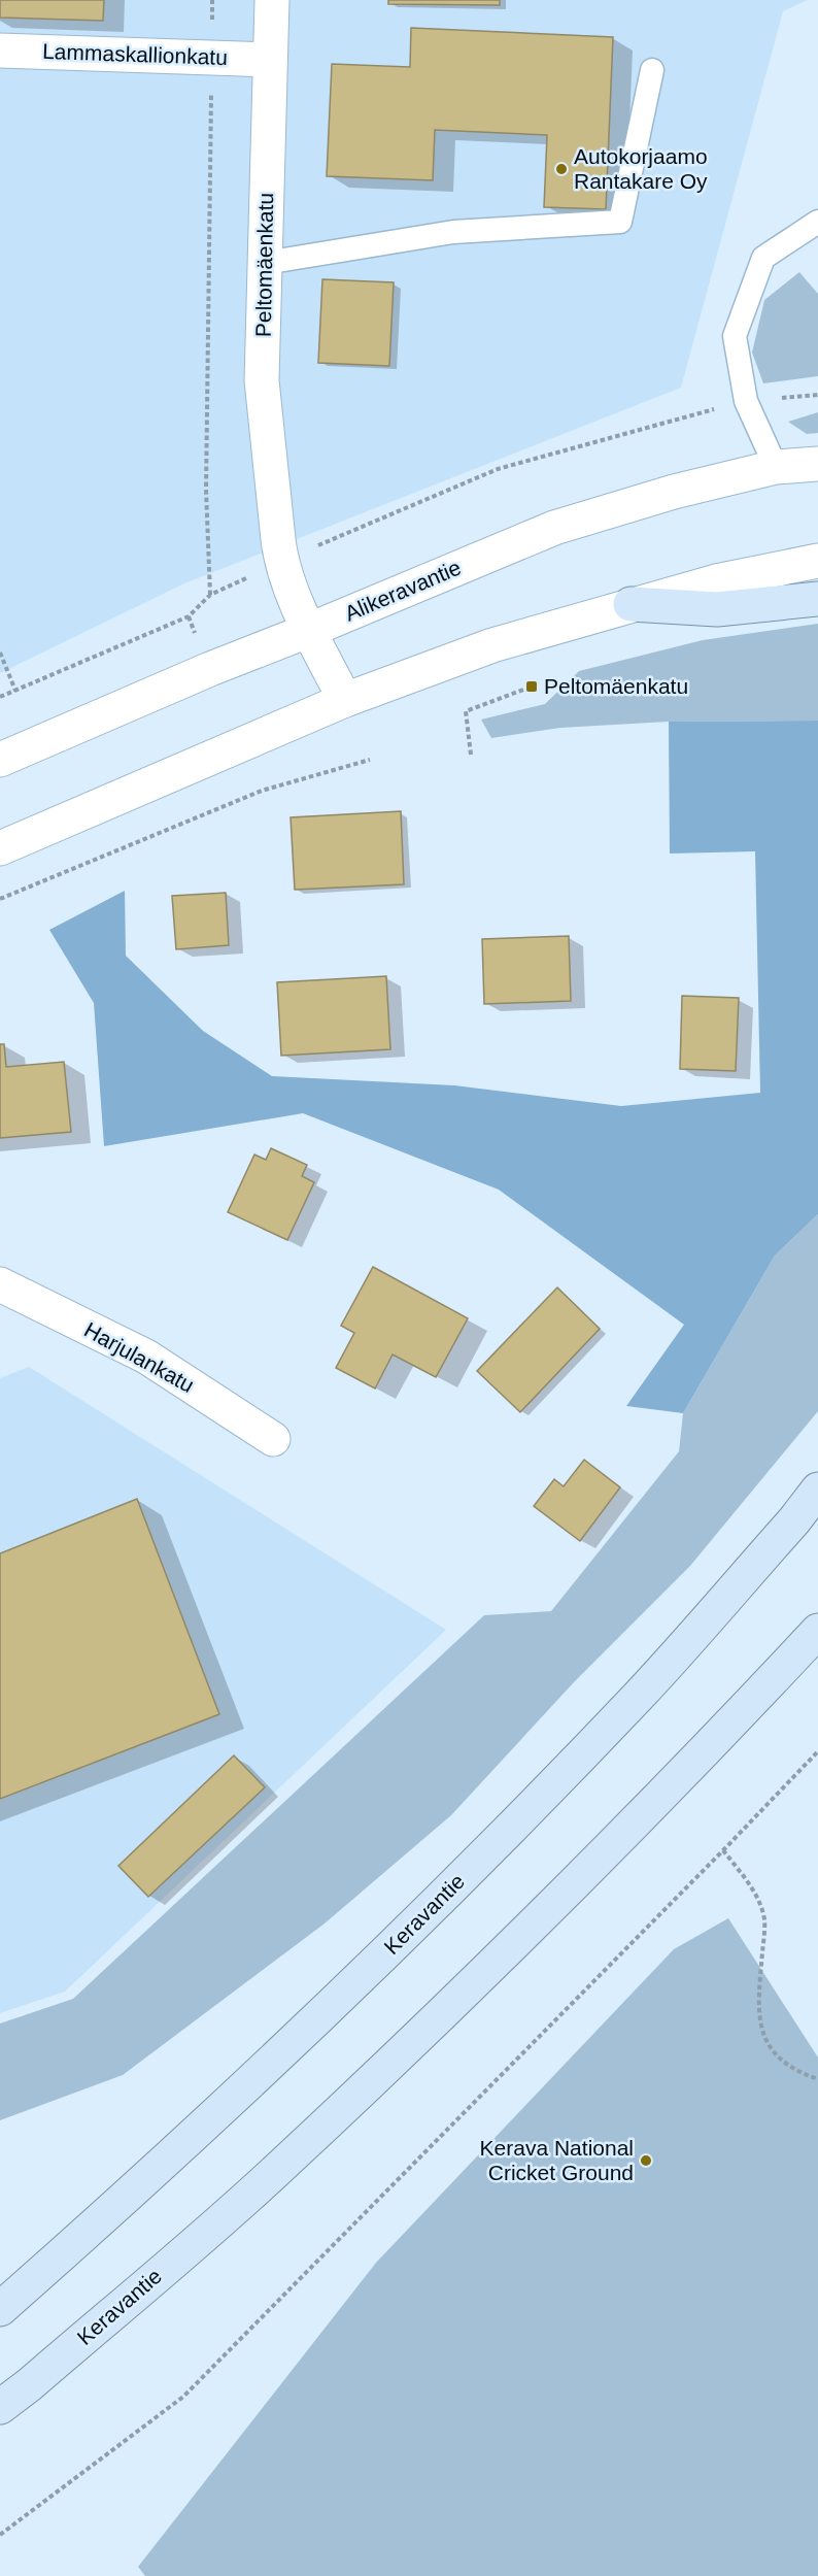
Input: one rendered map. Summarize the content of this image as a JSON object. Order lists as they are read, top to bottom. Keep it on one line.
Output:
{"streets":{"main road":["Keravantie"],"street":["Lammaskallionkatu","Peltomäenkatu","Alikeravantie","Harjulankatu"]},"crossings":[["Lammaskallionkatu","Peltomäenkatu"],["Peltomäenkatu","Alikeravantie"]],"places":{"other":["Autokorjaamo Rantakare Oy","Kerava National Cricket Ground"],"transit":["Peltomäenkatu"]}}
